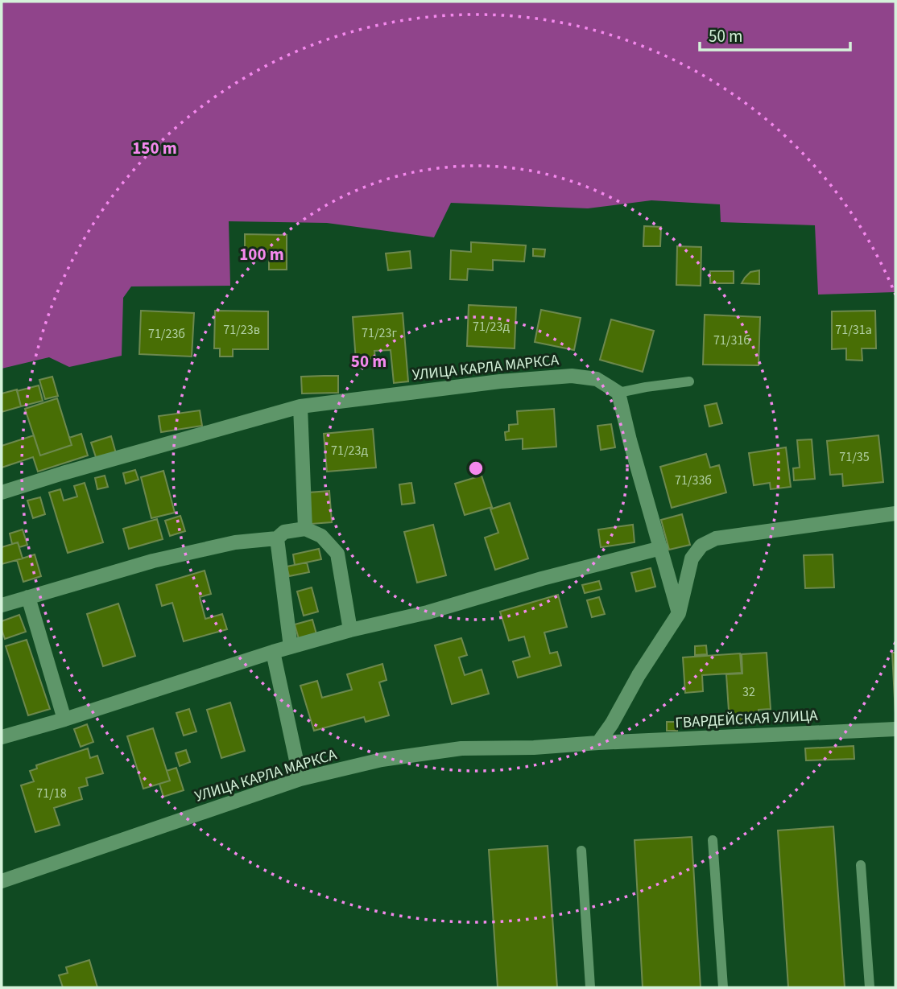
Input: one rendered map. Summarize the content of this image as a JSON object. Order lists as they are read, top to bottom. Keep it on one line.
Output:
{"streets":{"street":["УЛИЦА КАРЛА МАРКСА","ГВАРДЕЙСКАЯ УЛИЦА"]},"crossings":[["УЛИЦА КАРЛА МАРКСА","ГВАРДЕЙСКАЯ УЛИЦА"]],"house_numbers":["71/23д","71/23в","71/31а","71/23г","71/23б","71/31б","71/23д","71/35","71/33б","32","71/18"],"scale_bar":"50 m","rings":["150 m","100 m","50 m"]}
